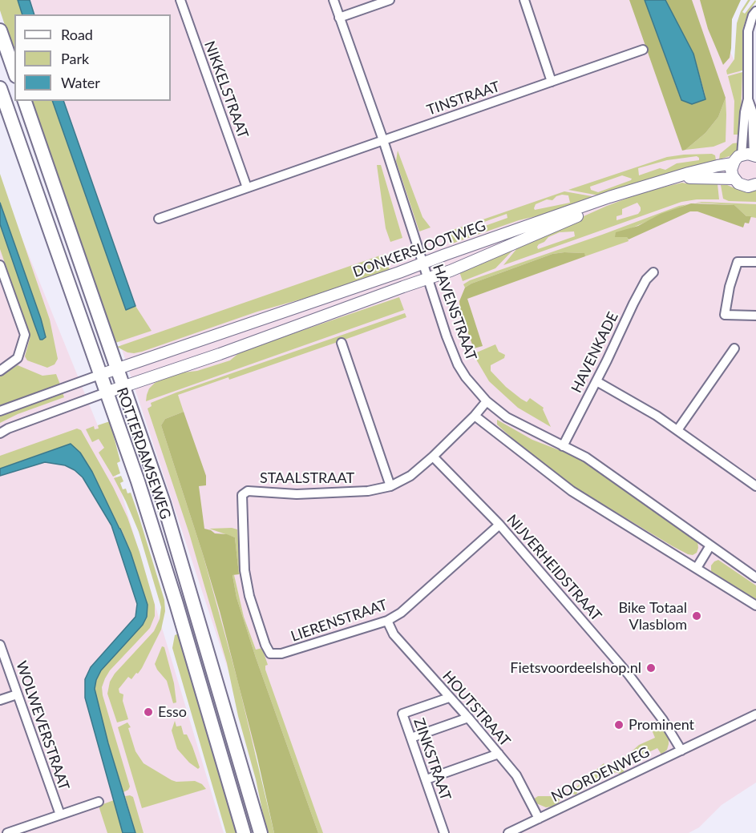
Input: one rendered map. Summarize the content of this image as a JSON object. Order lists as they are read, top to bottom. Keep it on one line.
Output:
{"streets":{"main road":["ROTTERDAMSEWEG"],"street":["NIKKELSTRAAT","TINSTRAAT","DONKERSLOOTWEG","HAVENSTRAAT","HAVENKADE","STAALSTRAAT","NIJVERHEIDSTRAAT","LIERENSTRAAT","HOUTSTRAAT","WOLWEVERSTRAAT","ZINKSTRAAT","NOORDENWEG"]},"crossings":[["TINSTRAAT","HAVENSTRAAT"],["DONKERSLOOTWEG","HAVENSTRAAT"],["DONKERSLOOTWEG","ROTTERDAMSEWEG"],["HAVENSTRAAT","HAVENKADE"],["HAVENSTRAAT","STAALSTRAAT"],["STAALSTRAAT","NIJVERHEIDSTRAAT"],["STAALSTRAAT","LIERENSTRAAT"],["NIJVERHEIDSTRAAT","LIERENSTRAAT"],["NIJVERHEIDSTRAAT","NOORDENWEG"],["LIERENSTRAAT","HOUTSTRAAT"],["HOUTSTRAAT","ZINKSTRAAT"],["HOUTSTRAAT","NOORDENWEG"]],"places":["Bike Totaal Vlasblom","Fietsvoordeelshop.nl","Esso","Prominent"],"legend":["Road","Park","Water"]}
